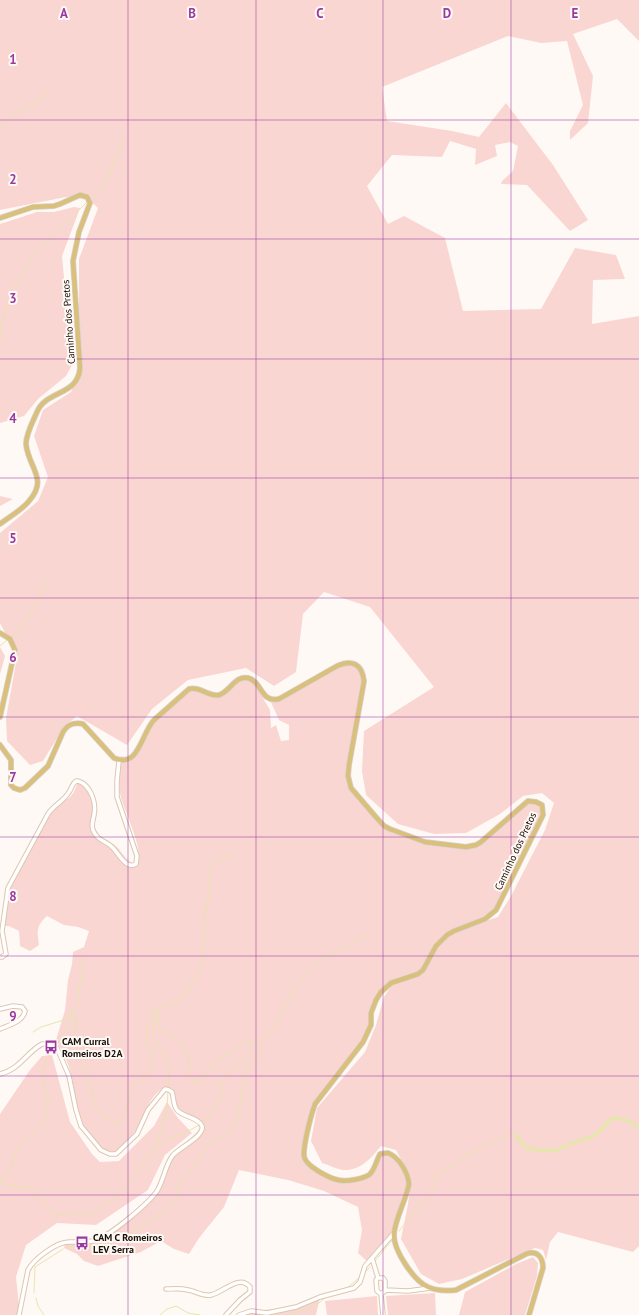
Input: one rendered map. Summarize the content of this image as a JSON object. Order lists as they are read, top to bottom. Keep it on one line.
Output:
{"streets":{"main road":["Caminho dos Pretos"]},"places":{"bus stop":["CAM Curral Romeiros D2A","CAM C Romeiros LEV Serra"]},"grid":{"columns":["A","B","C","D","E"],"rows":["1","2","3","4","5","6","7","8","9"]}}
